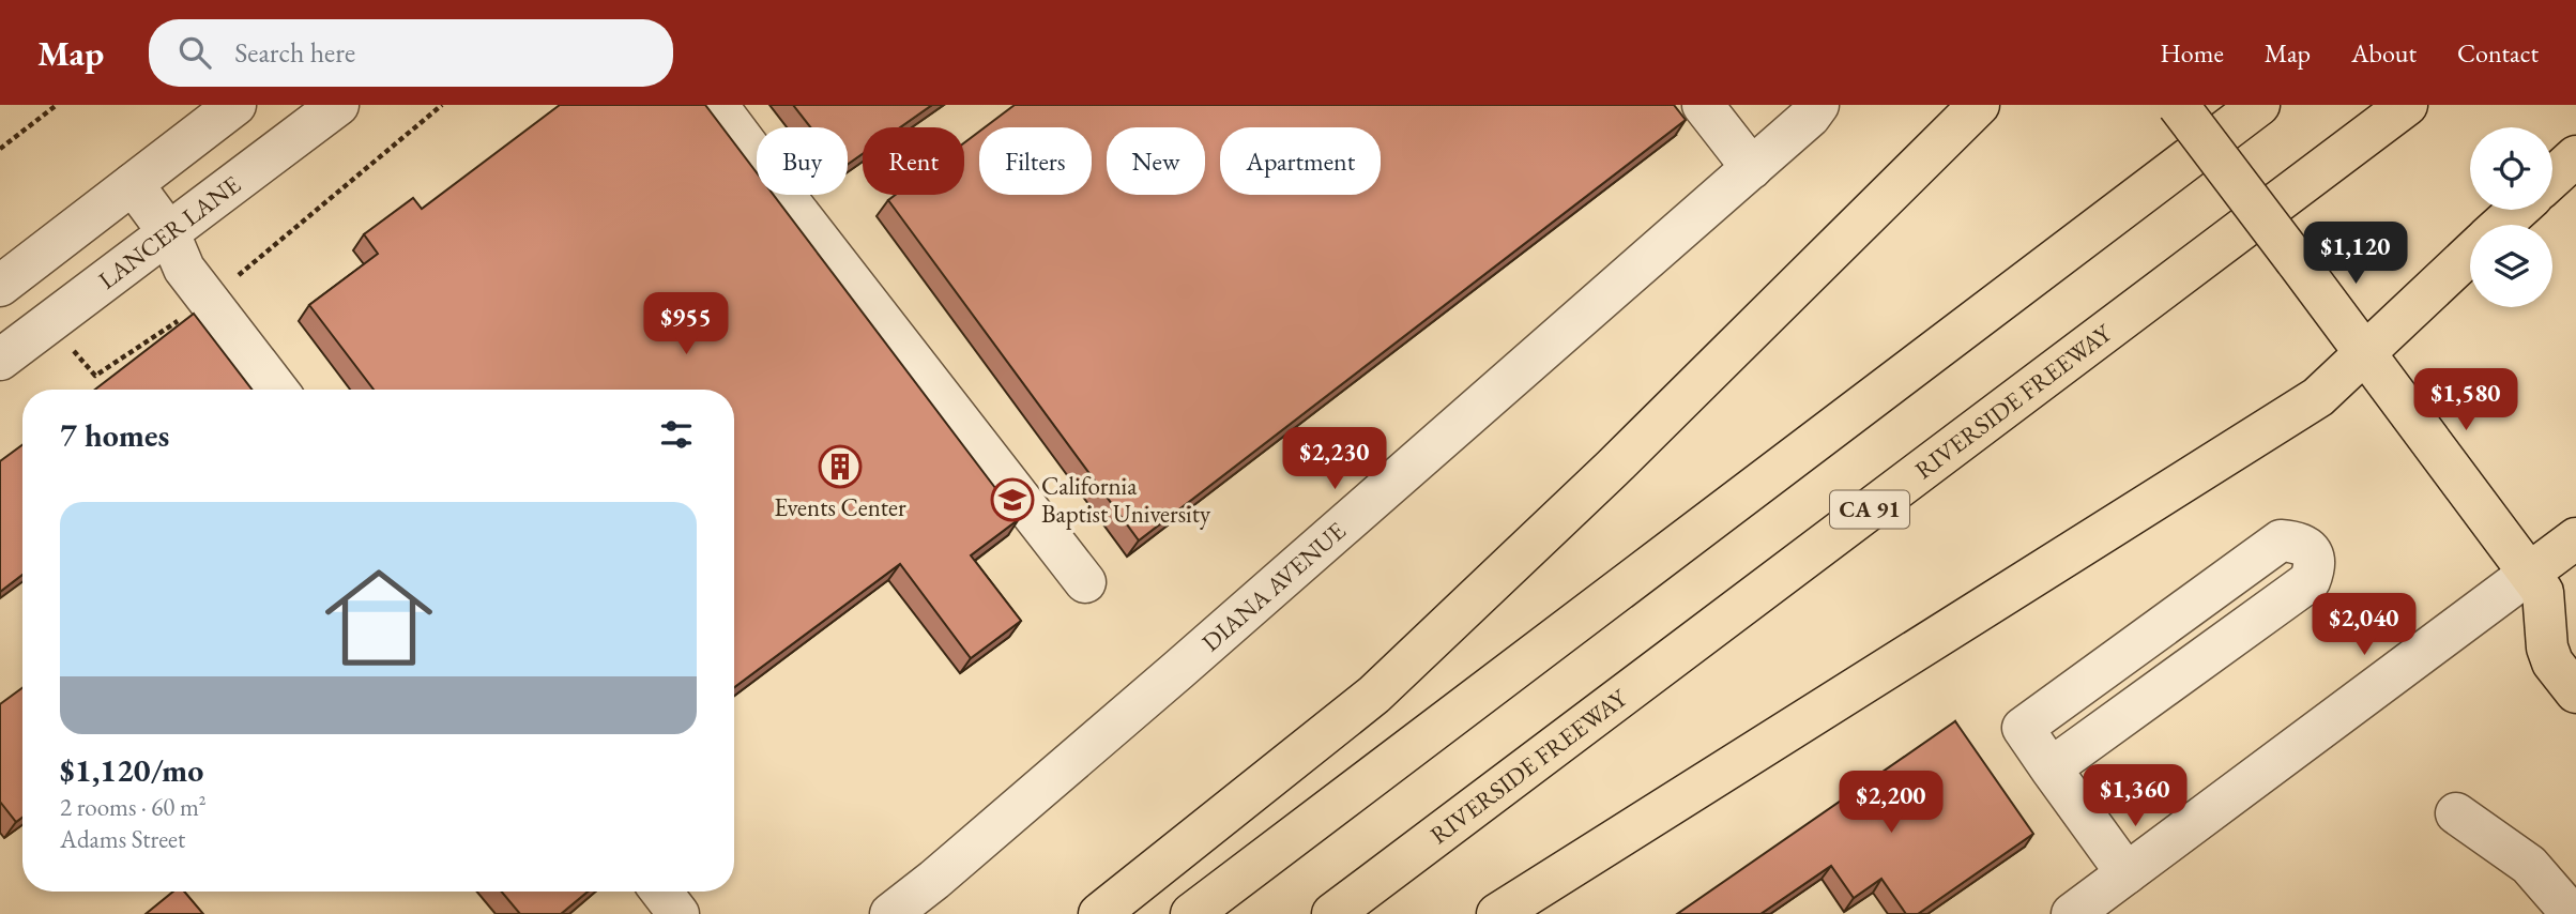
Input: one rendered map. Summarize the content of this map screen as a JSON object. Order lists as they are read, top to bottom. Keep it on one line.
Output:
{"streets":{"main road":["RIVERSIDE FREEWAY","CA 91"],"street":["LANCER LANE","DIANA AVENUE"]},"places":{"building":["Events Center"],"school or university":["California Baptist University"]},"page":{"header":"Map","search":"Search here","nav":["Home","Map","About","Contact"],"chip":["Buy","Rent","Filters","New","Apartment"],"price":["$1,120","$955","$1,580","$2,230","$2,040","$1,360","$2,200"],"heading":"7 homes","list":[{"name":"$1,120/mo","note":"2 rooms · 60 m² · Adams Street"}]}}
